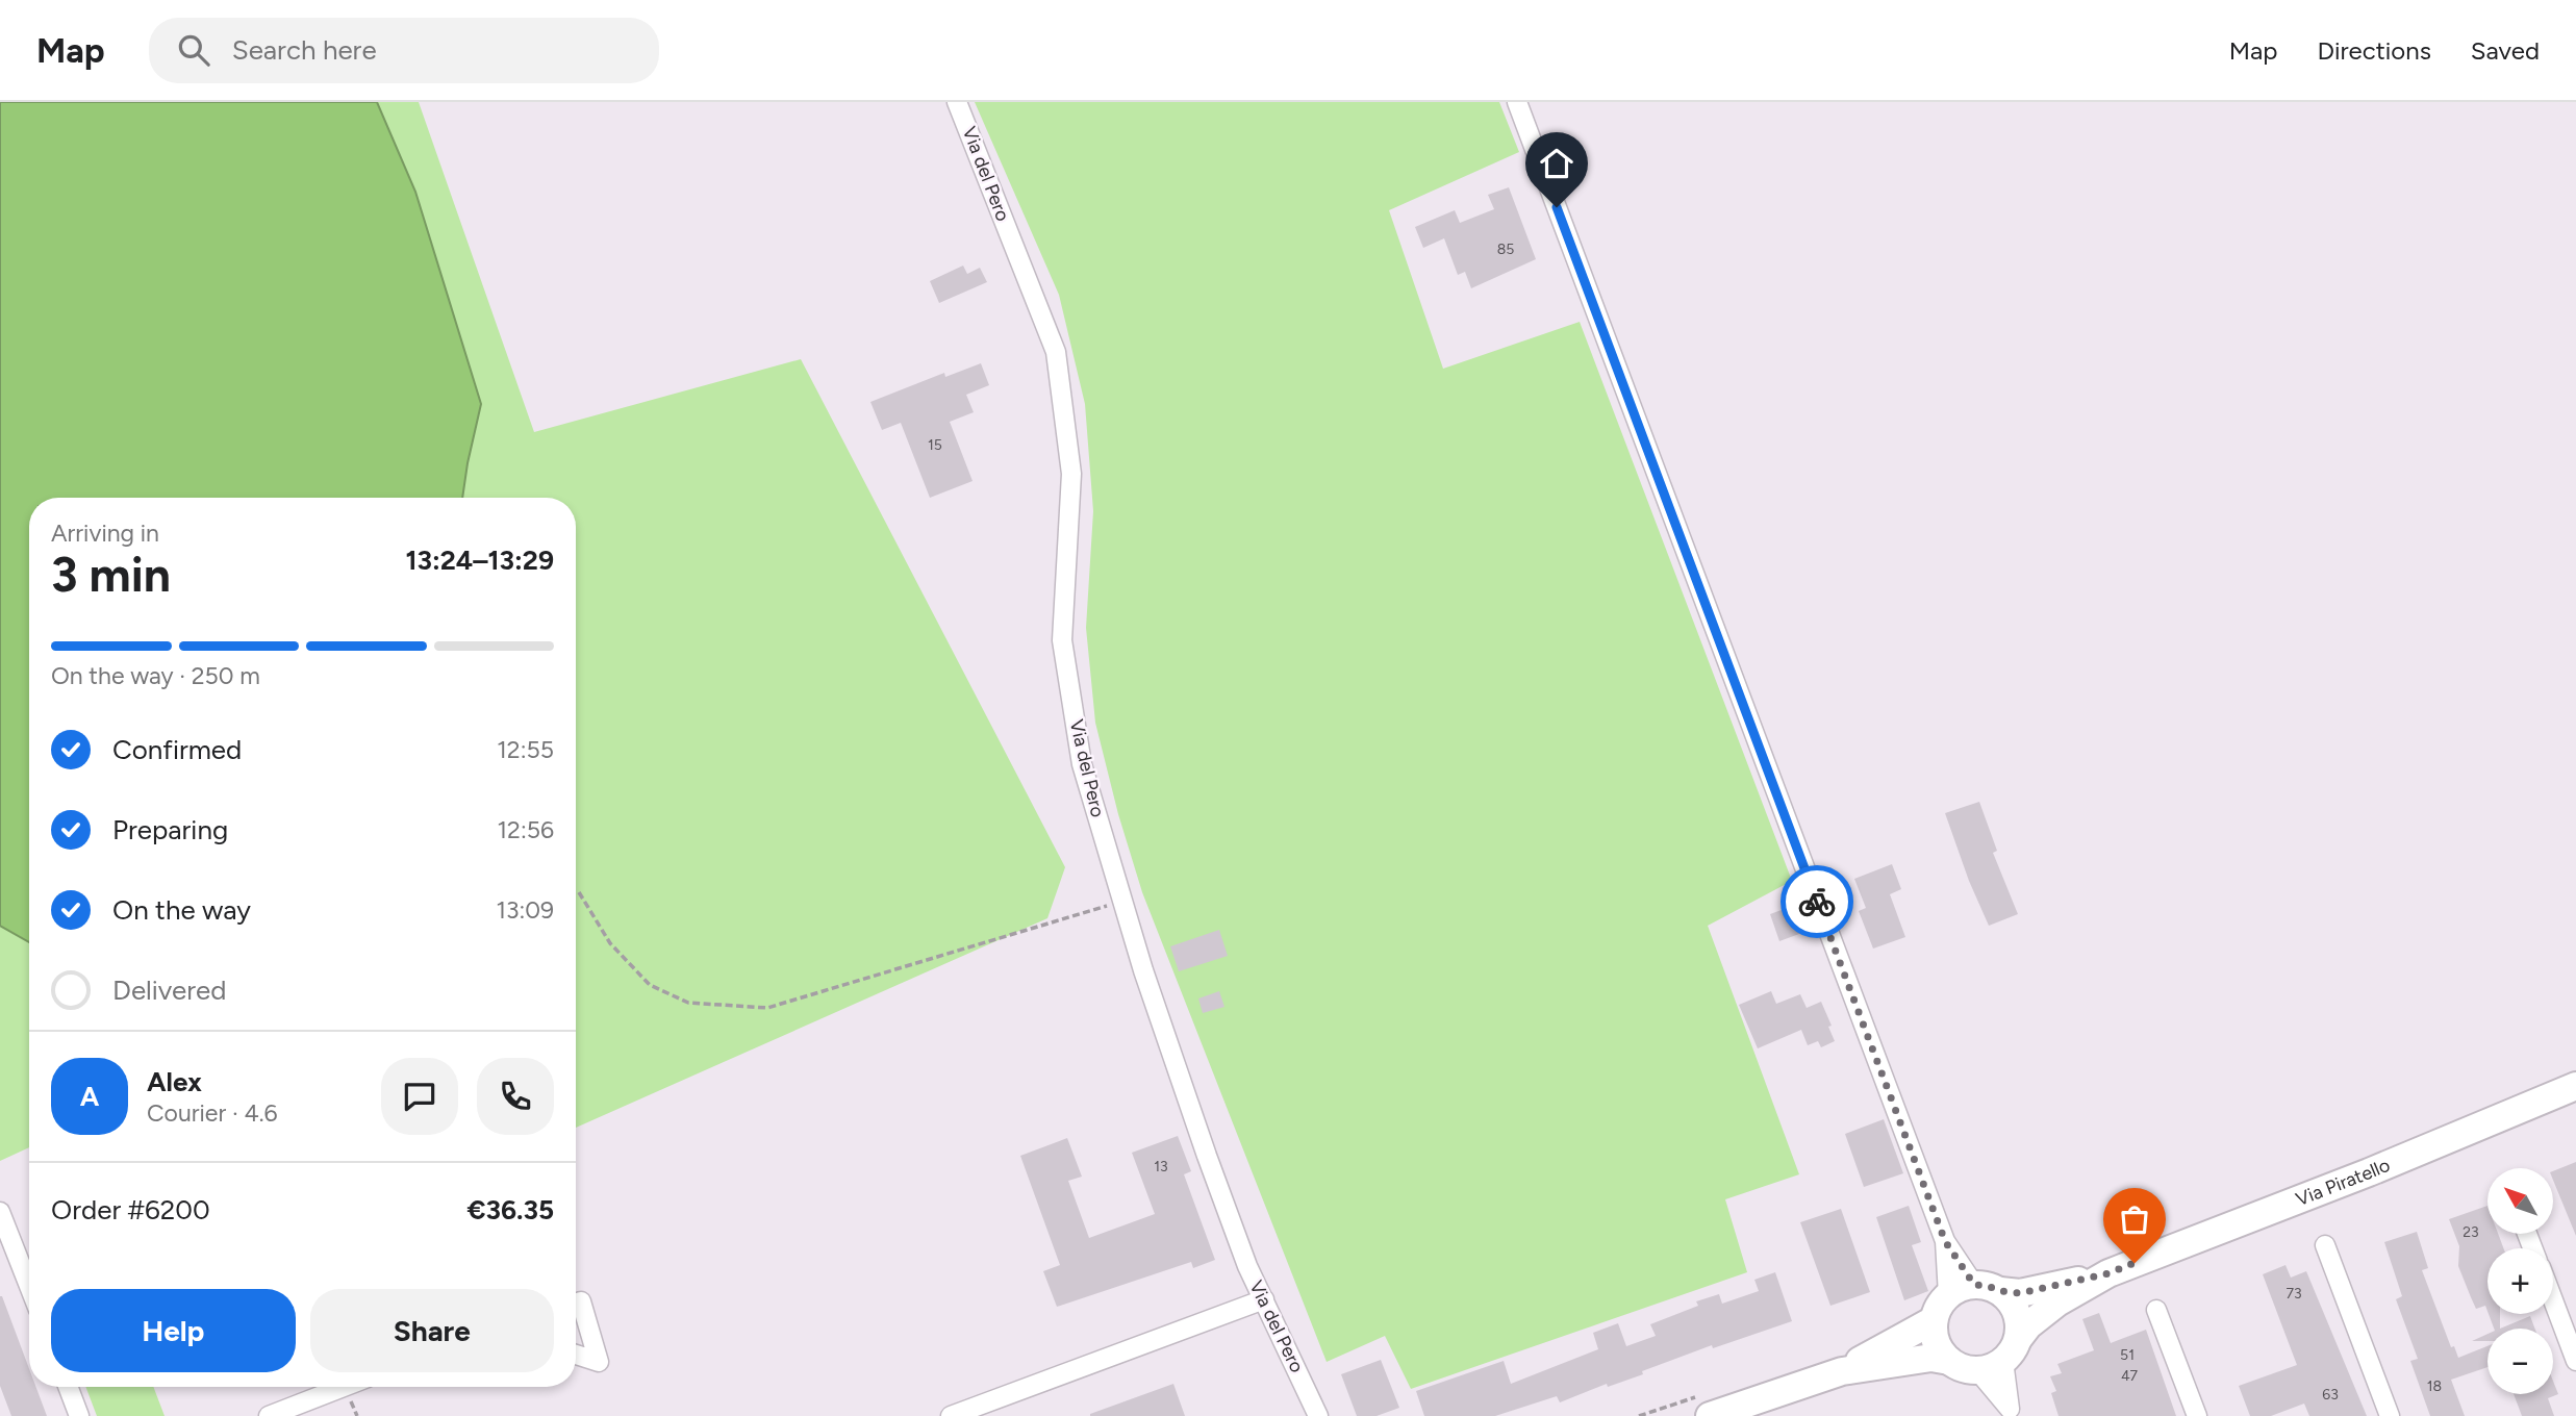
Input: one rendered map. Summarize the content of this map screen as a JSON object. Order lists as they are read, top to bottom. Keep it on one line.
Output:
{"streets":{"main road":["Via Piratello"],"street":["Via del Pero"]},"house_numbers":["85","15","13","23","73","51","47","18","63"],"north":"top left","page":{"header":"Map","search":"Search here","nav":["Map","Directions","Saved"],"heading":["3 min","Arriving in","13:24–13:29"],"panel":["Alex","Courier · 4.6","Order #6200","€36.35"],"bar":"On the way · 250 m","list":[["Confirmed","12:55"],["Preparing","12:56"],["On the way","13:09"],"Delivered"],"round":"A","map_buttons":["+","−"],"buttons":["Help","Share"]}}
